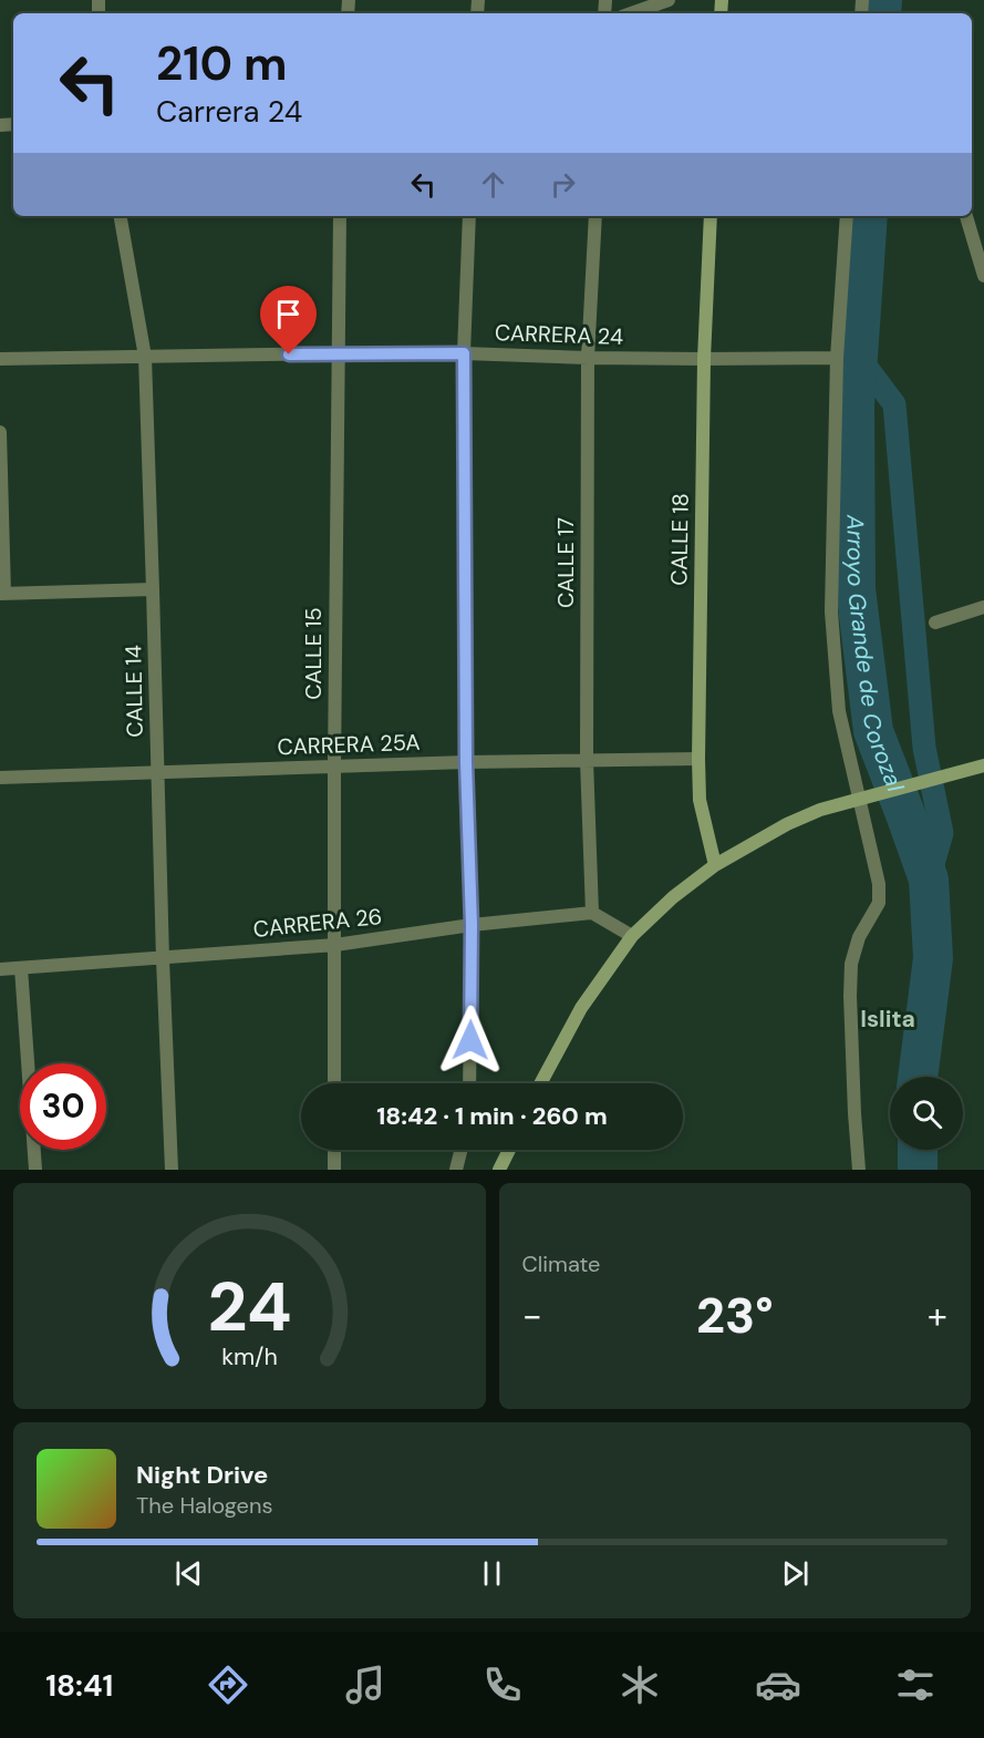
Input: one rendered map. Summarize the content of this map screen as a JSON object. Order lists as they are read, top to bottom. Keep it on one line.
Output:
{"streets":{"street":["CARRERA 24","CALLE 18","CALLE 17","CALLE 15","CALLE 14","CARRERA 25A","CARRERA 26"]},"crossings":[["CARRERA 24","CALLE 18"],["CARRERA 24","CALLE 17"],["CARRERA 24","CALLE 15"],["CARRERA 24","CALLE 14"],["CALLE 18","CARRERA 25A"],["CALLE 17","CARRERA 25A"],["CALLE 17","CARRERA 26"],["CALLE 15","CARRERA 25A"],["CALLE 15","CARRERA 26"],["CALLE 14","CARRERA 25A"],["CALLE 14","CARRERA 26"]],"districts":["Islita"],"water":["Arroyo Grande de Corozal"],"page":{"turn":["210 m","Carrera 24"],"limit":"30","trip":"18:42 · 1 min · 260 m","tile":"Climate","heat":["−","23°","+"],"song":["Night Drive","The Halogens"],"tabs":"18:41","gauge":["24","km/h"]}}
